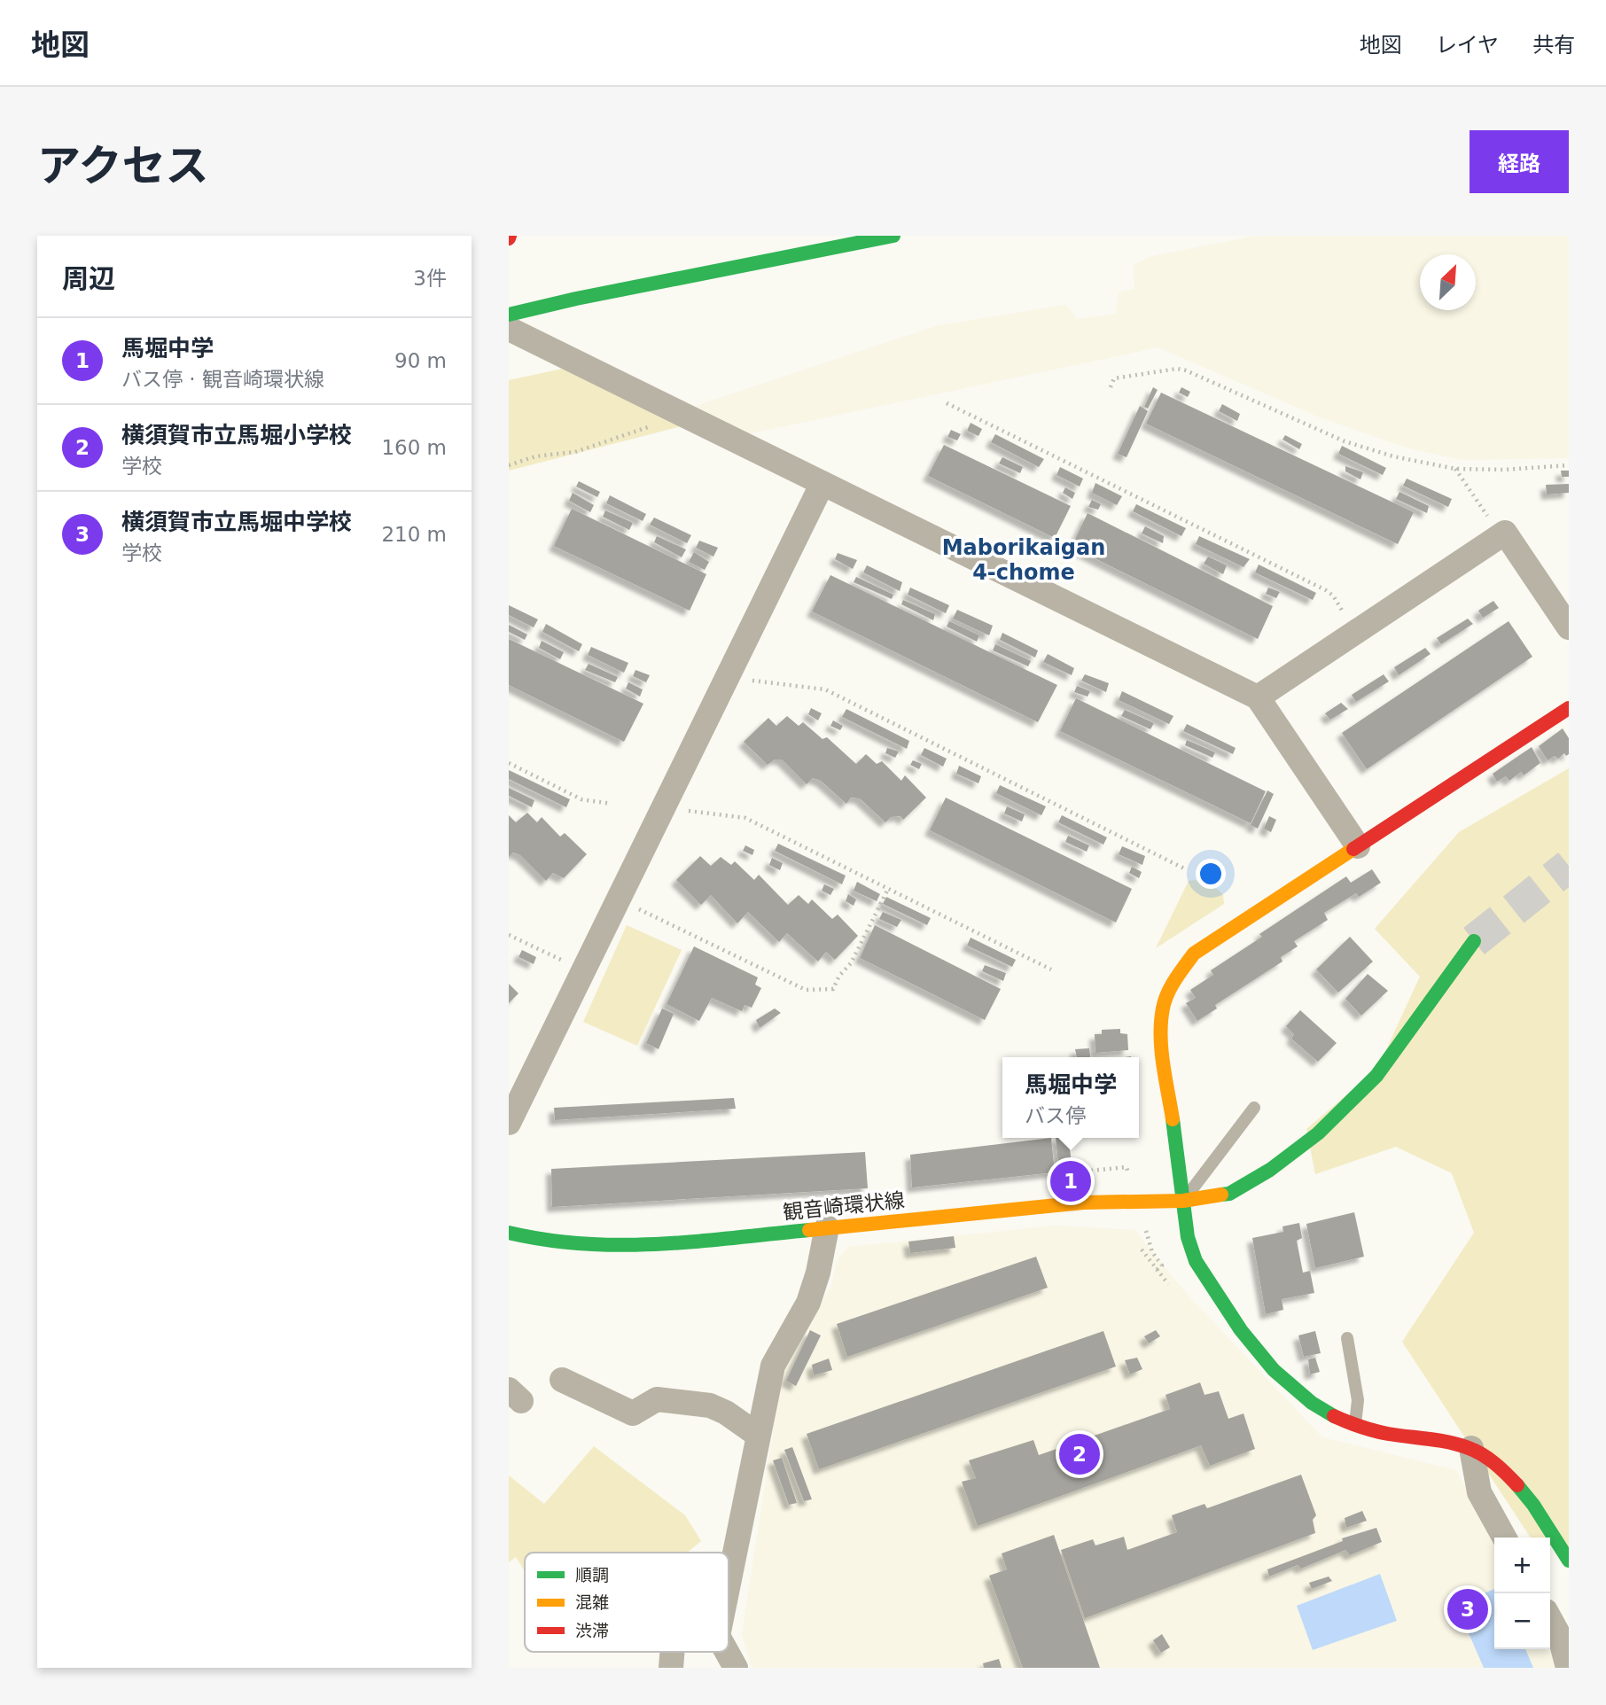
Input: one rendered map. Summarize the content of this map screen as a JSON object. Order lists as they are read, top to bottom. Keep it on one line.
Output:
{"streets":{"main road":["観音崎環状線"]},"districts":["Maborikaigan 4-chome"],"legend":["順調","混雑","渋滞"],"north":"top right","page":{"header":"地図","nav":["地図","レイヤ","共有"],"title":"アクセス","buttons":"経路","heading":["周辺","3件"],"list":[{"mark":"1","name":"馬堀中学","note":"バス停 · 観音崎環状線","value":"90 m"},{"mark":"2","name":"横須賀市立馬堀小学校","note":"学校","value":"160 m"},{"mark":"3","name":"横須賀市立馬堀中学校","note":"学校","value":"210 m"}],"popup":["馬堀中学","バス停"],"pins":["1","2","3"],"map_buttons":["+","−"]}}
